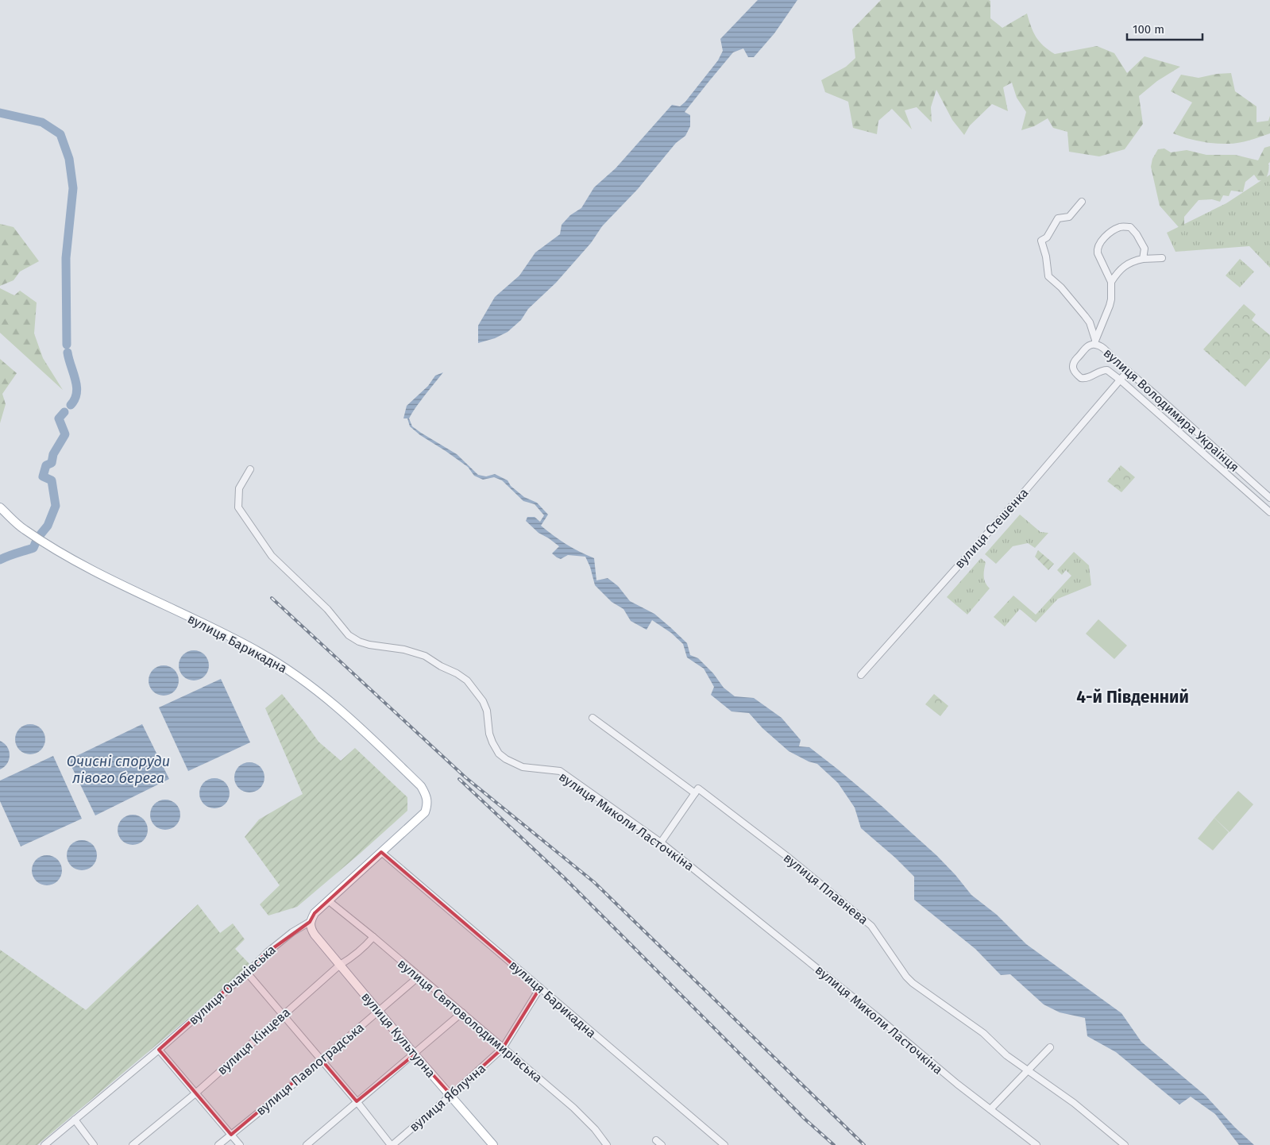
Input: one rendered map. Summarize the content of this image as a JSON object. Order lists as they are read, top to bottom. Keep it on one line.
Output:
{"streets":{"main road":["вулиця Барикадна","вулиця Очаківська","вулиця Культурна"],"street":["вулиця Володимира Українця","вулиця Стешенка","вулиця Миколи Ласточкіна","вулиця Плавнева","вулиця Святоволодимирівська","вулиця Кінцева","вулиця Павлоградська","вулиця Яблучна"]},"crossings":[["вулиця Володимира Українця","вулиця Стешенка"],["вулиця Барикадна","вулиця Очаківська"],["вулиця Барикадна","вулиця Яблучна"],["вулиця Очаківська","вулиця Святоволодимирівська"],["вулиця Очаківська","вулиця Культурна"],["вулиця Святоволодимирівська","вулиця Кінцева"],["вулиця Святоволодимирівська","вулиця Павлоградська"],["вулиця Святоволодимирівська","вулиця Яблучна"],["вулиця Культурна","вулиця Кінцева"],["вулиця Культурна","вулиця Павлоградська"],["вулиця Культурна","вулиця Яблучна"]],"districts":["4-й Південний"],"water":["Очисні споруди лівого берега"],"scale_bar":"100 m"}
